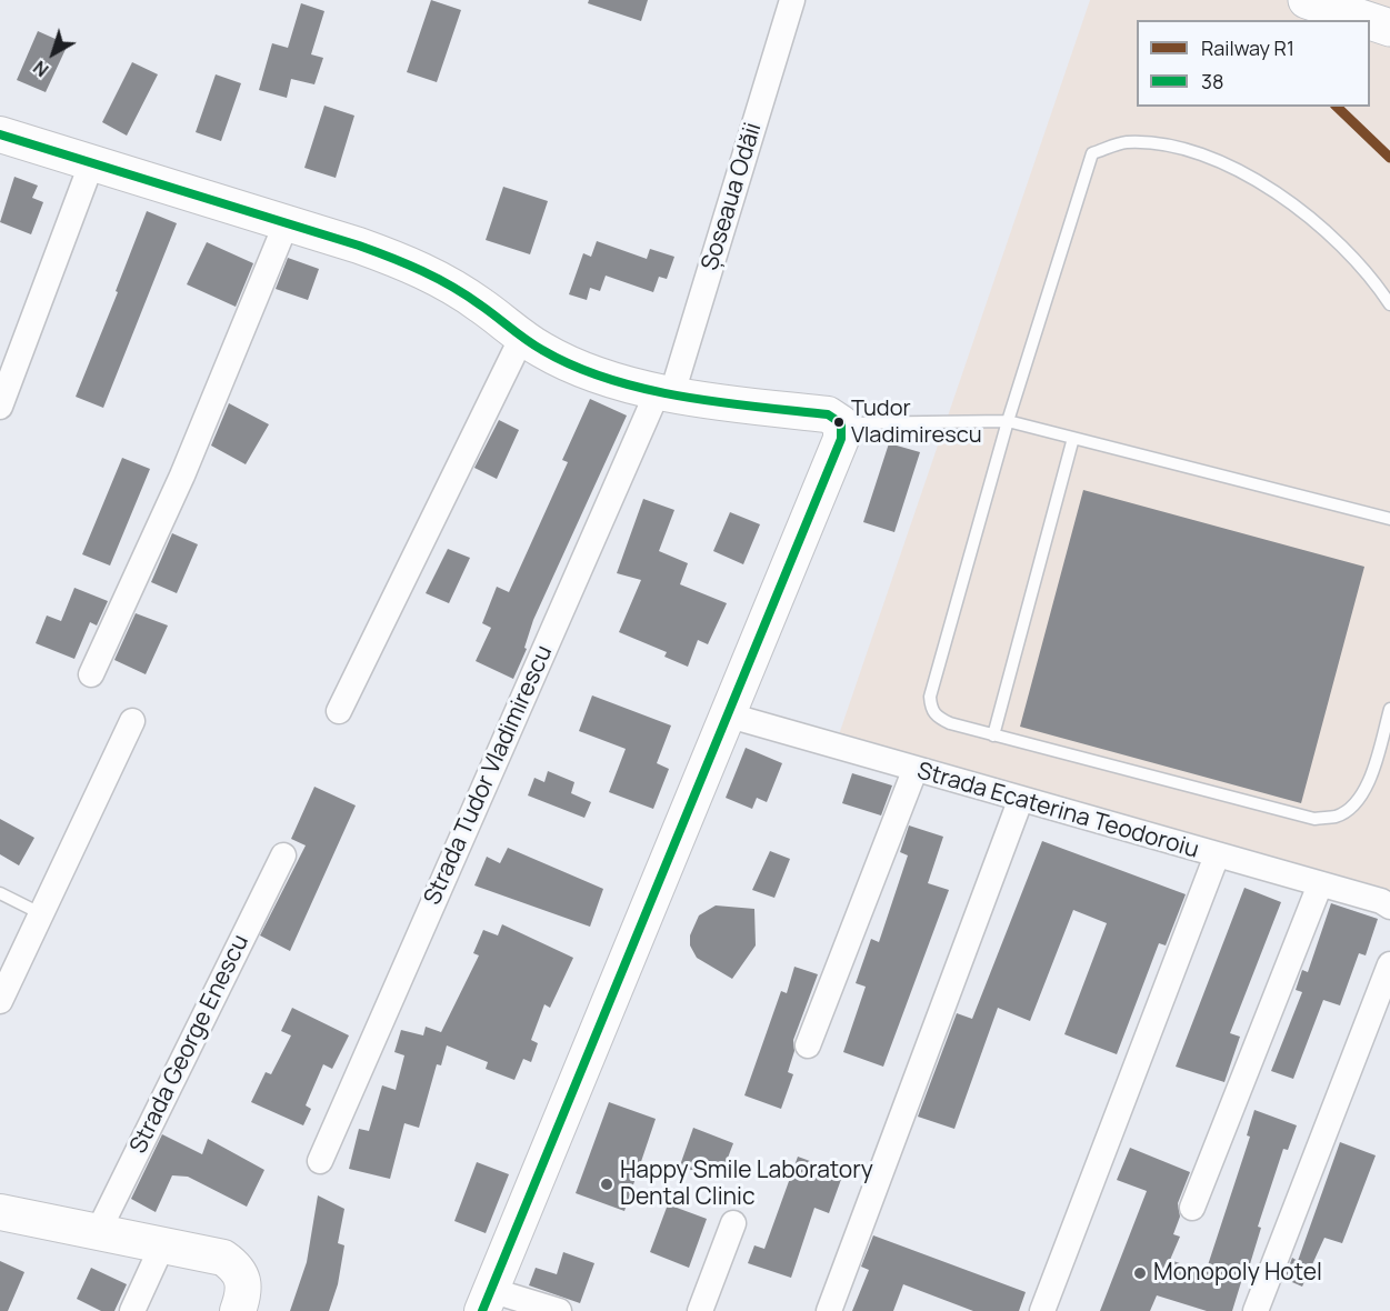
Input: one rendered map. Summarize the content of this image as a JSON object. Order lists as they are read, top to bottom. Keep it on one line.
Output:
{"streets":{"street":["Șoseaua Odăii","Strada Tudor Vladimirescu","Strada Ecaterina Teodoroiu","Strada George Enescu"]},"crossings":[["Șoseaua Odăii","Strada Tudor Vladimirescu"]],"places":["Tudor Vladimirescu","Happy Smile Laboratory Dental Clinic","Monopoly Hotel"],"lines":["rail line R1","transit line 38"],"legend":["Railway R1","38"],"north":"bottom left"}
